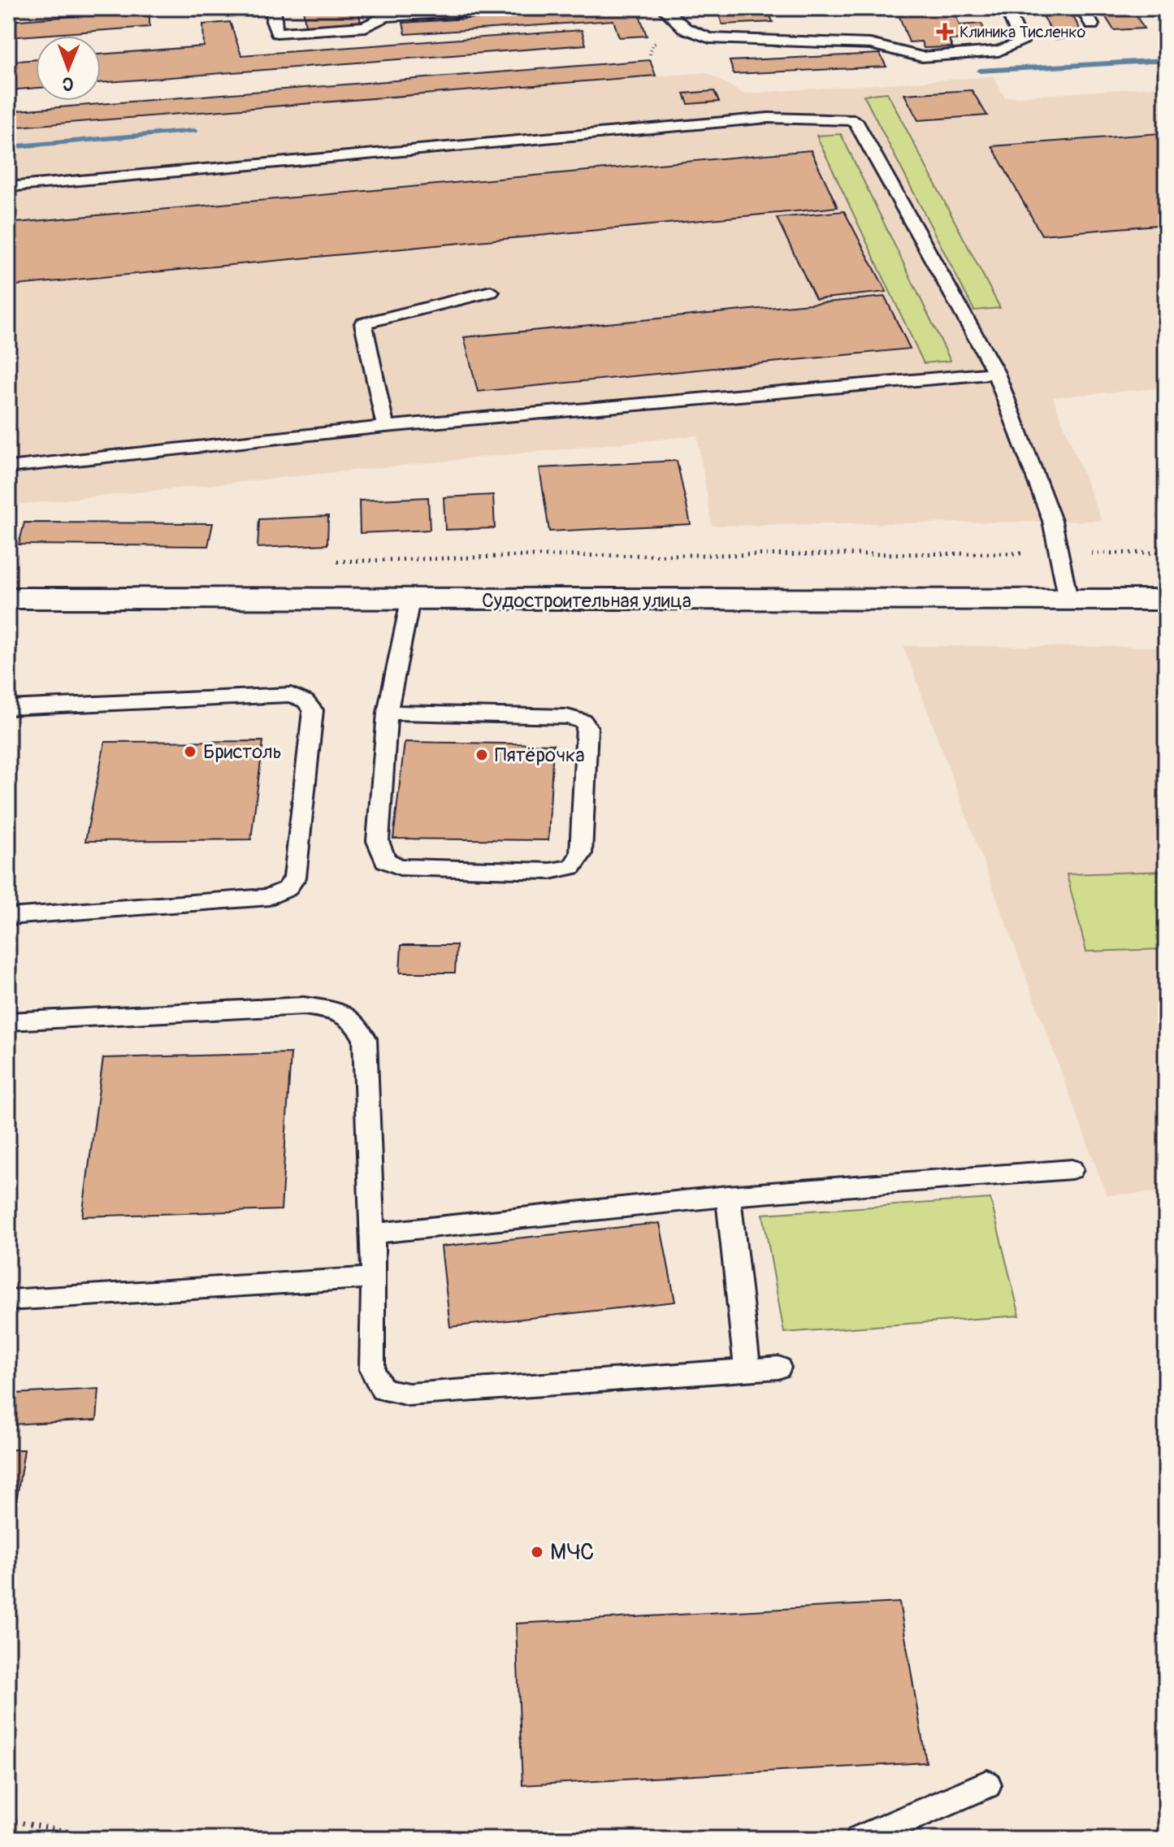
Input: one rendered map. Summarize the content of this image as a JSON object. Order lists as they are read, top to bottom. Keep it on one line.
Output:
{"streets":{"street":["Судостроительная улица"]},"places":{"health":["Клиника Тисленко"],"other":["Бристоль","Пятёрочка","МЧС"]},"north":"bottom"}
